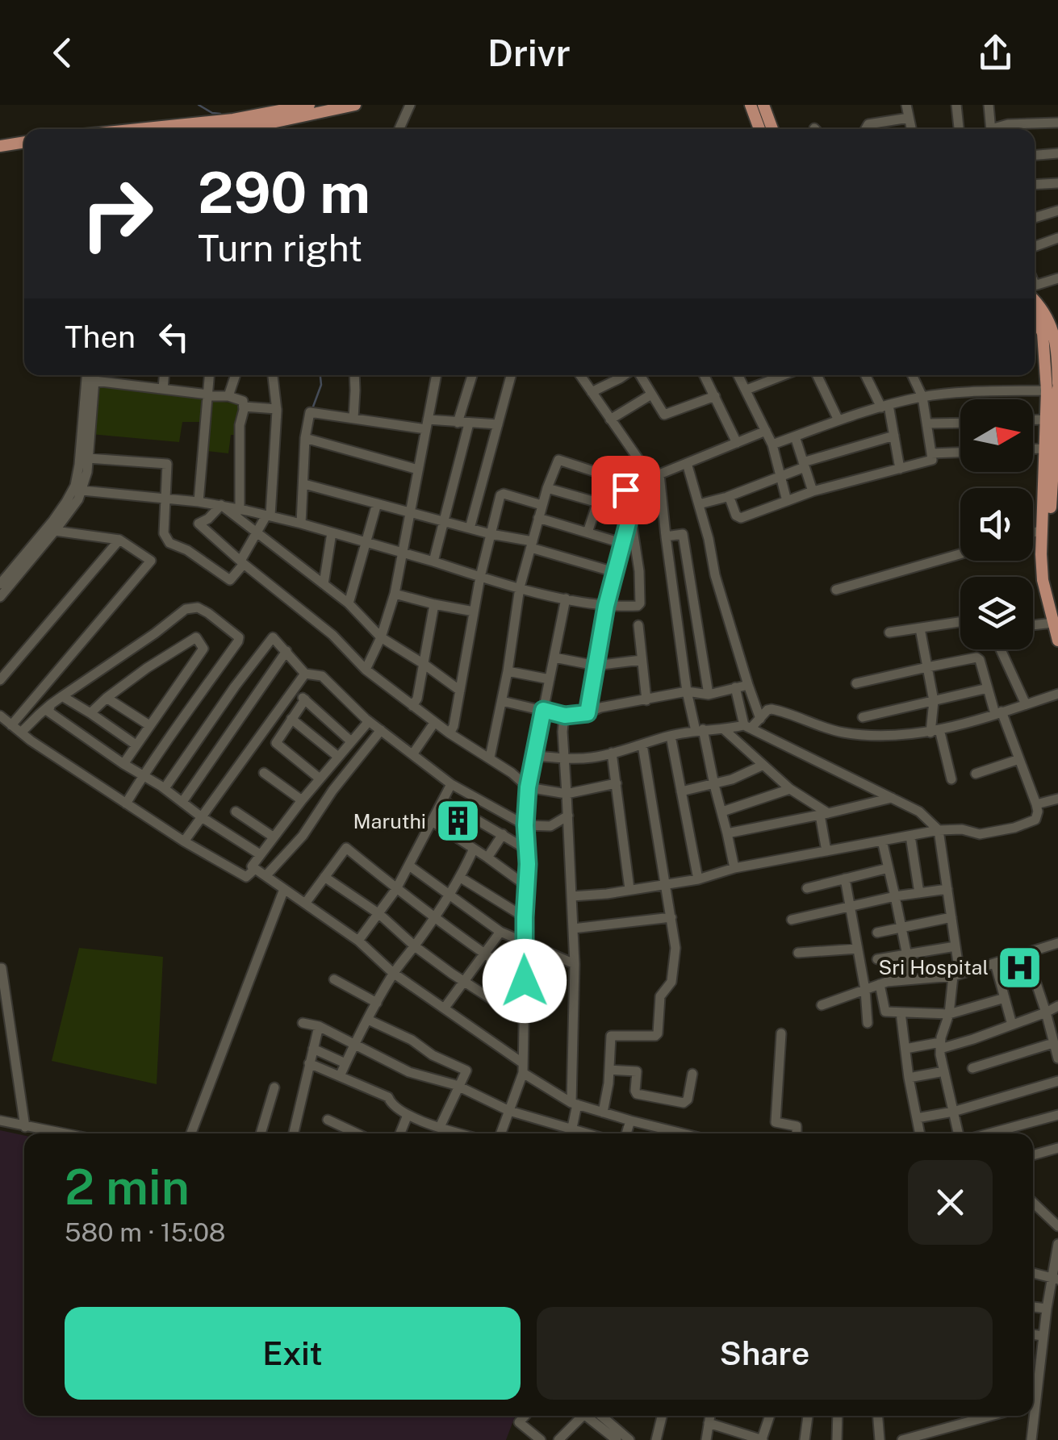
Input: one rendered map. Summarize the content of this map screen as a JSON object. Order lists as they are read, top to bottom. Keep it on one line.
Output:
{"places":{"building":["Maruthi"],"hospital":["Sri Hospital"]},"north":"right","page":{"header":"Drivr","turn":["290 m","Turn right"],"then":"Then","heading":["2 min","580 m · 15:08"],"buttons":["Exit","Share"]}}
